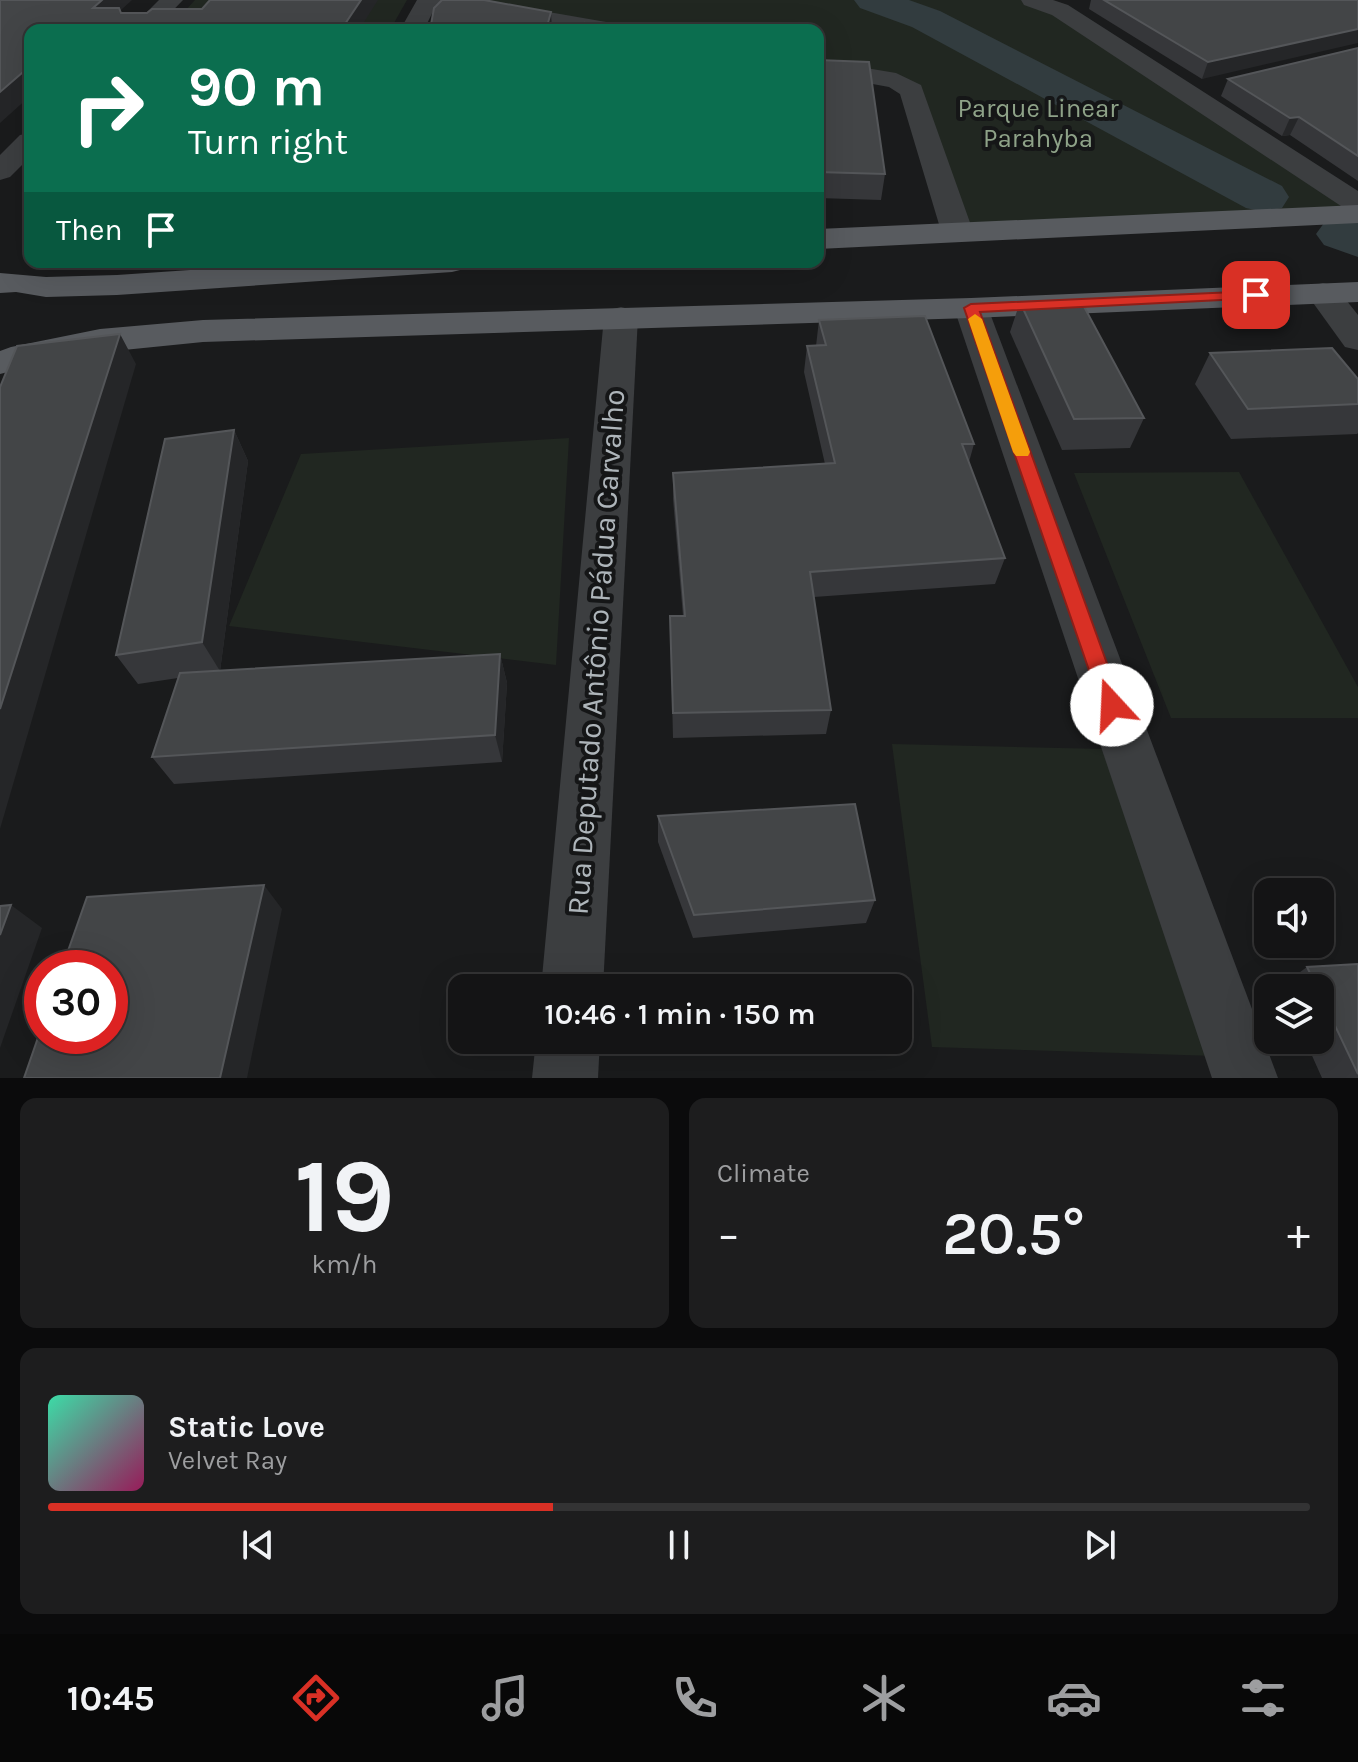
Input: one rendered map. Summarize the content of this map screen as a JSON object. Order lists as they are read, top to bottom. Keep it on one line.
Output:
{"streets":{"street":["Rua Deputado Antônio Pádua Carvalho"]},"parks":["Parque Linear Parahyba"],"page":{"turn":["90 m","Turn right"],"then":"Then","limit":"30","trip":"10:46 · 1 min · 150 m","tile":[["19","km/h"],"Climate"],"heat":["−","20.5°","+"],"song":["Static Love","Velvet Ray"],"tabs":"10:45"}}
